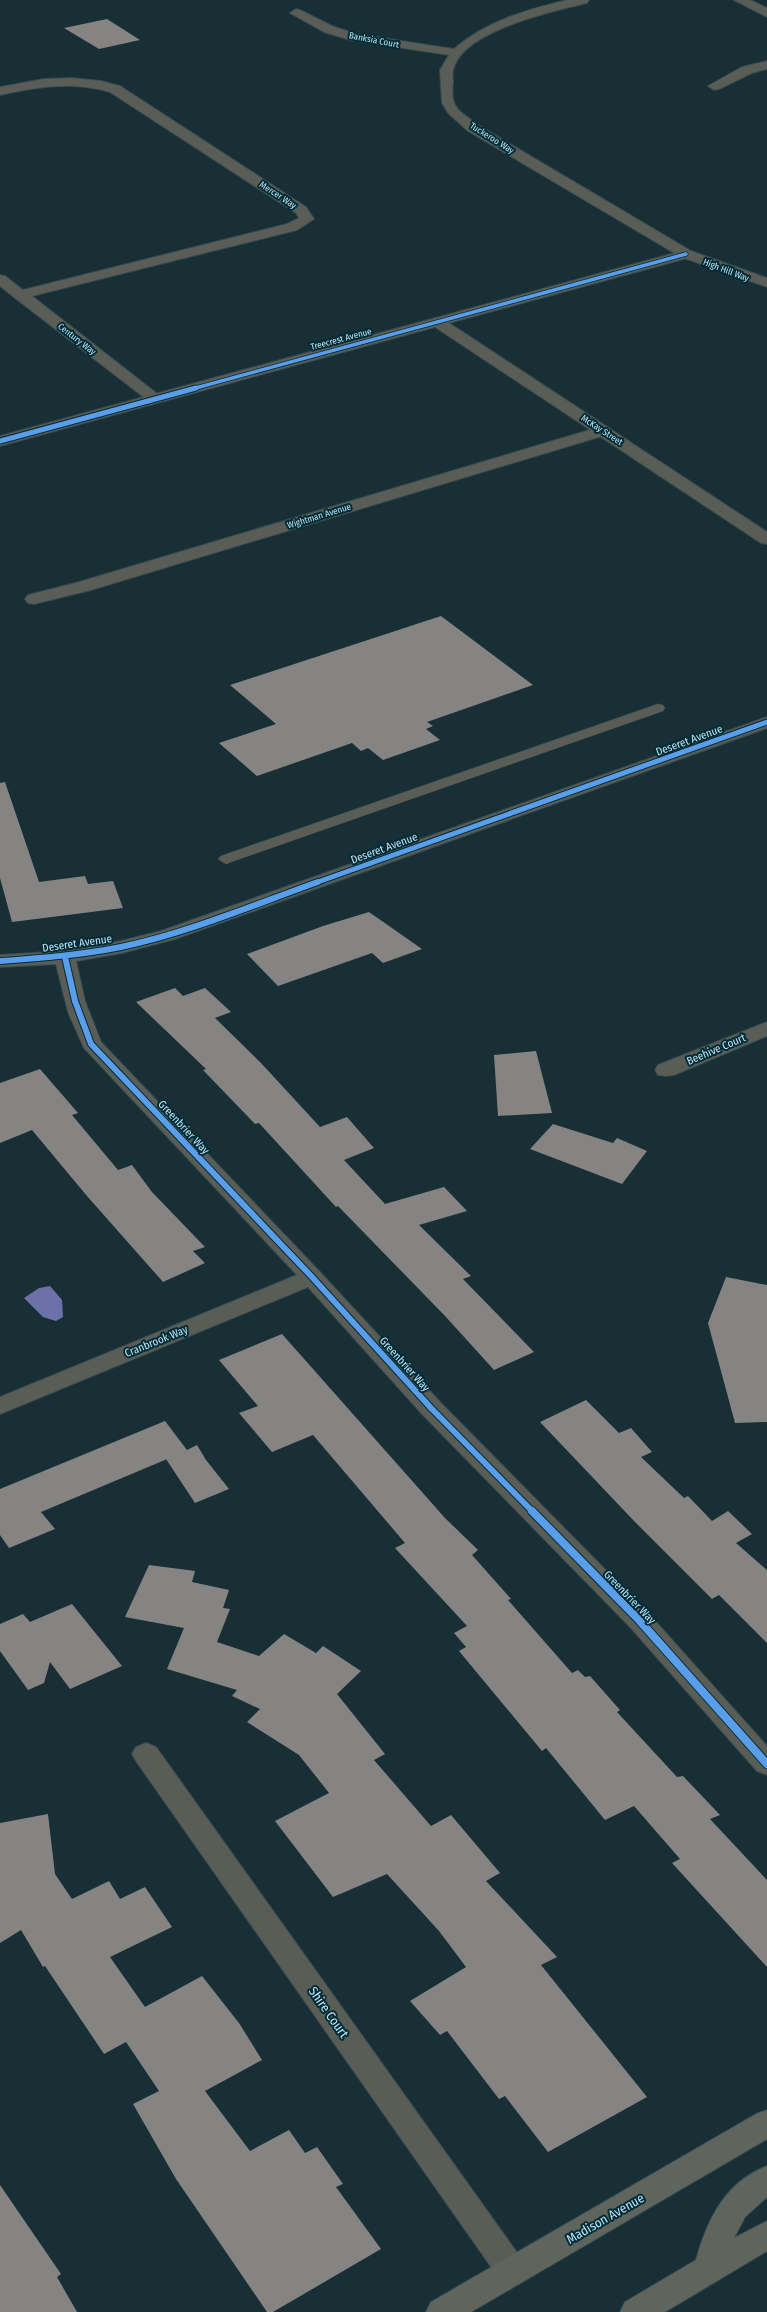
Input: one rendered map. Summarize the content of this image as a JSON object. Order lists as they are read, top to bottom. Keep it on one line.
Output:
{"streets":{"main road":["Madison Avenue"],"street":["Banksia Court","Tuckeroo Way","Mercer Way","High Hill Way","Century Way","Treecrest Avenue","McKay Street","Wightman Avenue","Deseret Avenue","Beehive Court","Greenbrier Way","Cranbrook Way","Shire Court"]},"crossings":[["Banksia Court","Tuckeroo Way"],["Tuckeroo Way","High Hill Way"],["Tuckeroo Way","Treecrest Avenue"],["Mercer Way","Century Way"],["High Hill Way","Treecrest Avenue"],["Century Way","Treecrest Avenue"],["Treecrest Avenue","McKay Street"],["McKay Street","Wightman Avenue"],["Deseret Avenue","Greenbrier Way"],["Greenbrier Way","Cranbrook Way"],["Shire Court","Madison Avenue"]]}
